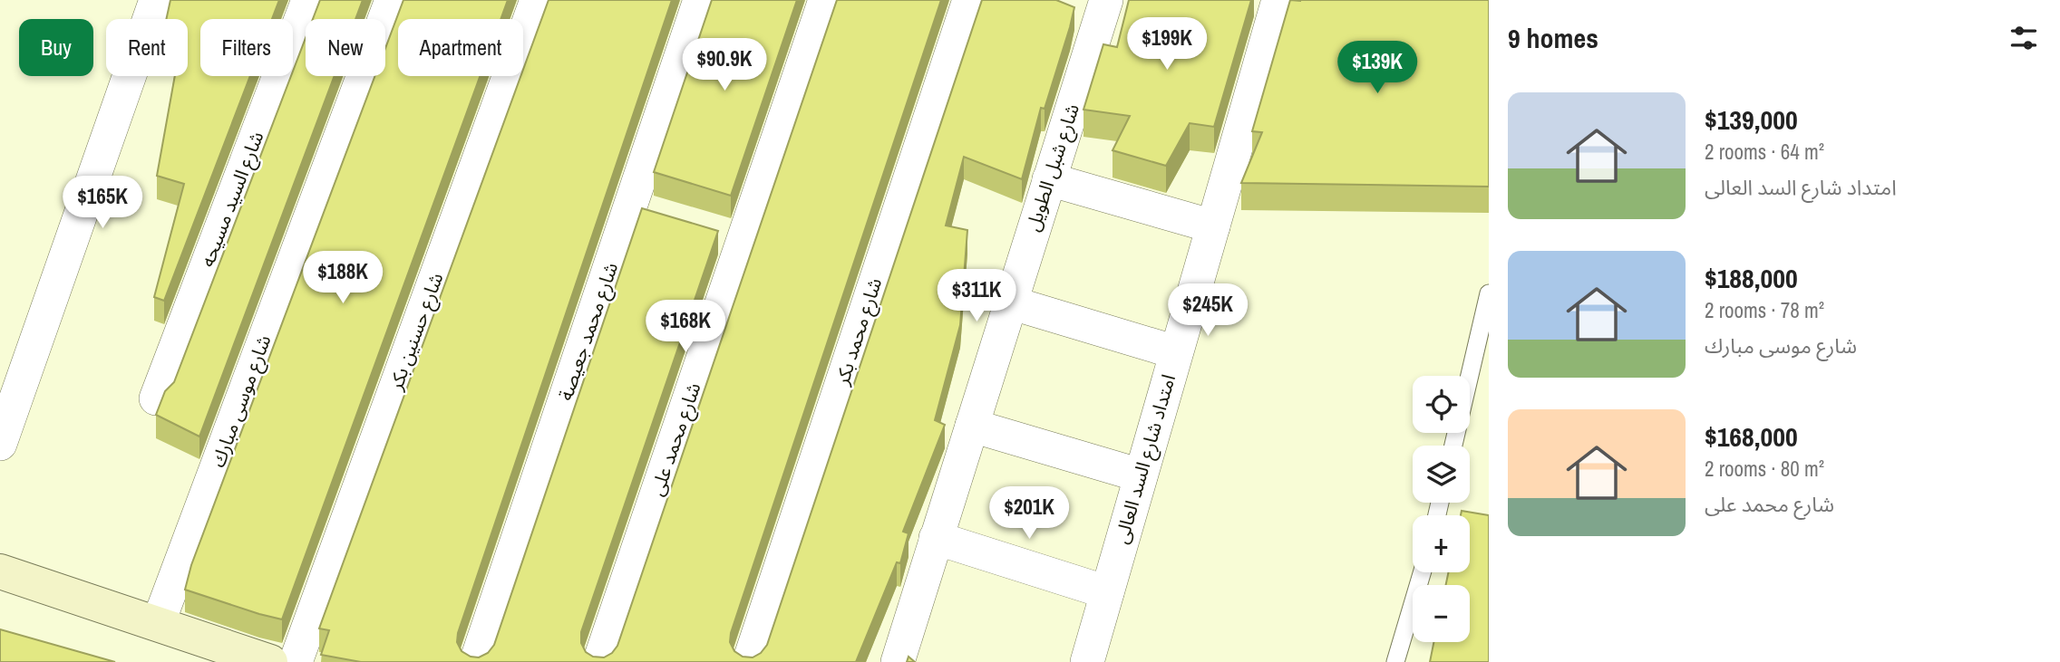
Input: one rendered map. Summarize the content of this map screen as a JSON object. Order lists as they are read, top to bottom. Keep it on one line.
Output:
{"streets":{"street":["شارع شبل الطويل","شارع السيد مسيحه","شارع حسنين بكر","شارع محمد جعيصة","شارع محمد بكر","شارع موسى مبارك","شارع محمد على","امتداد شارع السد العالى"]},"page":{"heading":"9 homes","price":["$199K","$90.9K","$139K","$165K","$188K","$311K","$245K","$168K","$201K"],"chip":["Buy","Rent","Filters","New","Apartment"],"list":[{"name":"$139,000","note":"2 rooms · 64 m² · امتداد شارع السد العالى"},{"name":"$188,000","note":"2 rooms · 78 m² · شارع موسى مبارك"},{"name":"$168,000","note":"2 rooms · 80 m² · شارع محمد على"}],"map_buttons":["+","−"]}}
